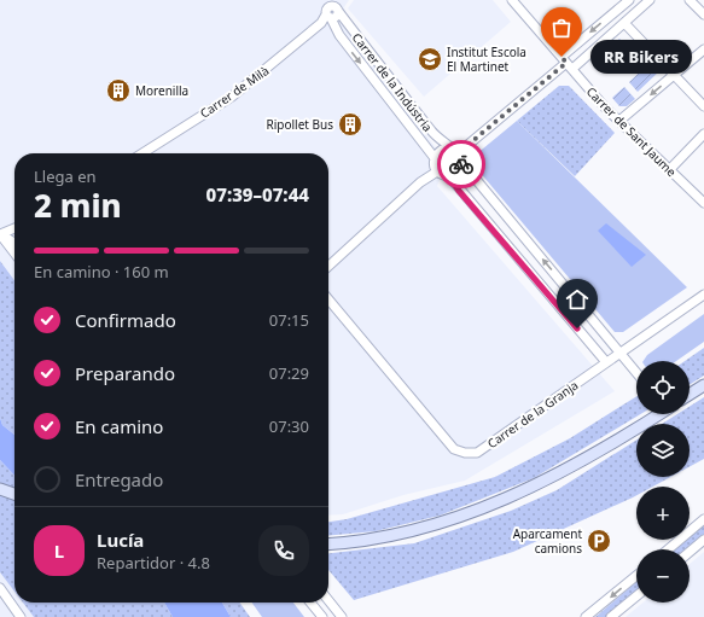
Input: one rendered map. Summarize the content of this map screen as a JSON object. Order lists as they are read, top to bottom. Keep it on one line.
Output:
{"streets":{"street":["Carrer de la Indústria","Carrer de Milà","Carrer de Sant Jaume","Carrer de la Granja"]},"crossings":[["Carrer de la Indústria","Carrer de Milà"]],"places":{"other":["RR Bikers"],"school or university":["Institut Escola El Martinet"],"building":["Morenilla","Ripollet Bus"],"parking":["Aparcament camions"]},"page":{"bubble":"RR Bikers","heading":["2 min","Llega en","07:39–07:44"],"panel":["Lucía","Repartidor · 4.8"],"bar":"En camino · 160 m","list":[["Confirmado","07:15"],["Preparando","07:29"],["En camino","07:30"],"Entregado"],"map_buttons":["+","−"],"round":"L"}}
